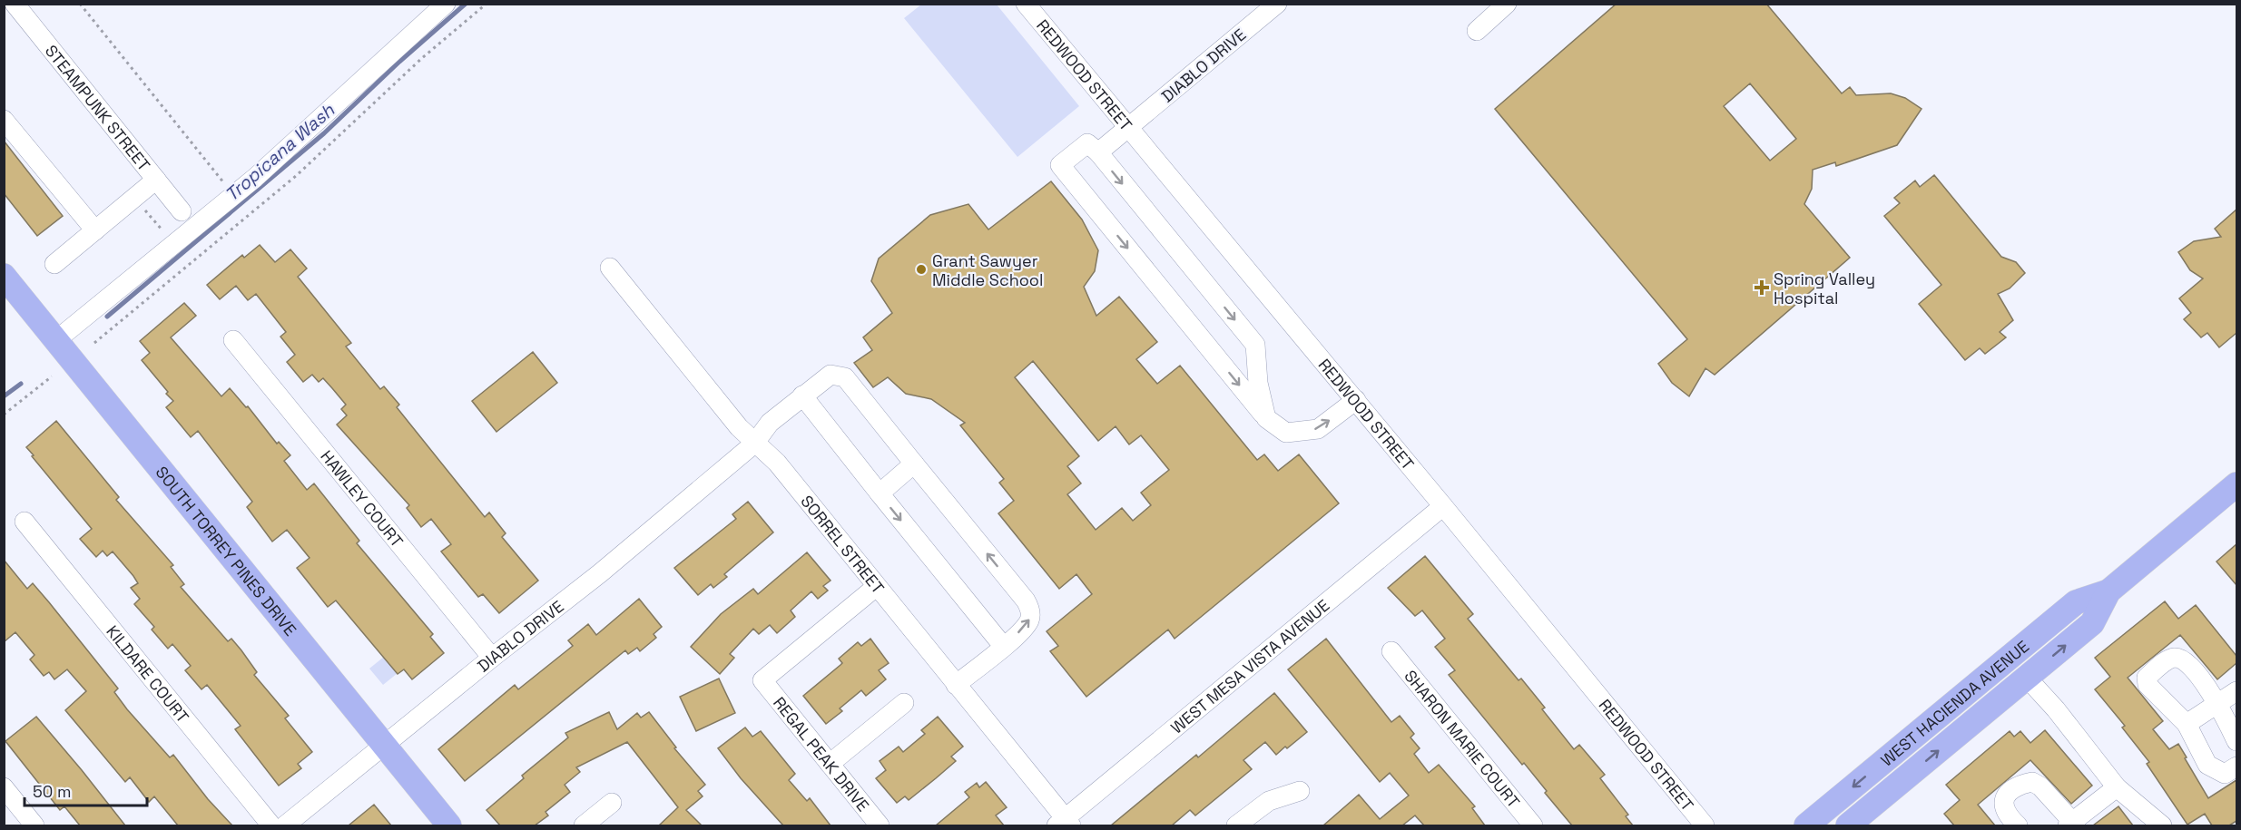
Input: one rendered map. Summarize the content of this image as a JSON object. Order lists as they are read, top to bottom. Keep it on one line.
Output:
{"streets":{"main road":["SOUTH TORREY PINES DRIVE","WEST HACIENDA AVENUE"],"street":["DIABLO DRIVE","REDWOOD STREET","STEAMPUNK STREET","HAWLEY COURT","SORREL STREET","WEST MESA VISTA AVENUE","KILDARE COURT","SHARON MARIE COURT","REGAL PEAK DRIVE"]},"crossings":[["DIABLO DRIVE","REDWOOD STREET"],["DIABLO DRIVE","HAWLEY COURT"],["DIABLO DRIVE","SORREL STREET"],["DIABLO DRIVE","SOUTH TORREY PINES DRIVE"],["REDWOOD STREET","WEST MESA VISTA AVENUE"],["SORREL STREET","WEST MESA VISTA AVENUE"],["SORREL STREET","REGAL PEAK DRIVE"]],"water":["Tropicana Wash"],"places":{"other":["Grant Sawyer Middle School"],"health":["Spring Valley Hospital"]},"scale_bar":"50 m"}
